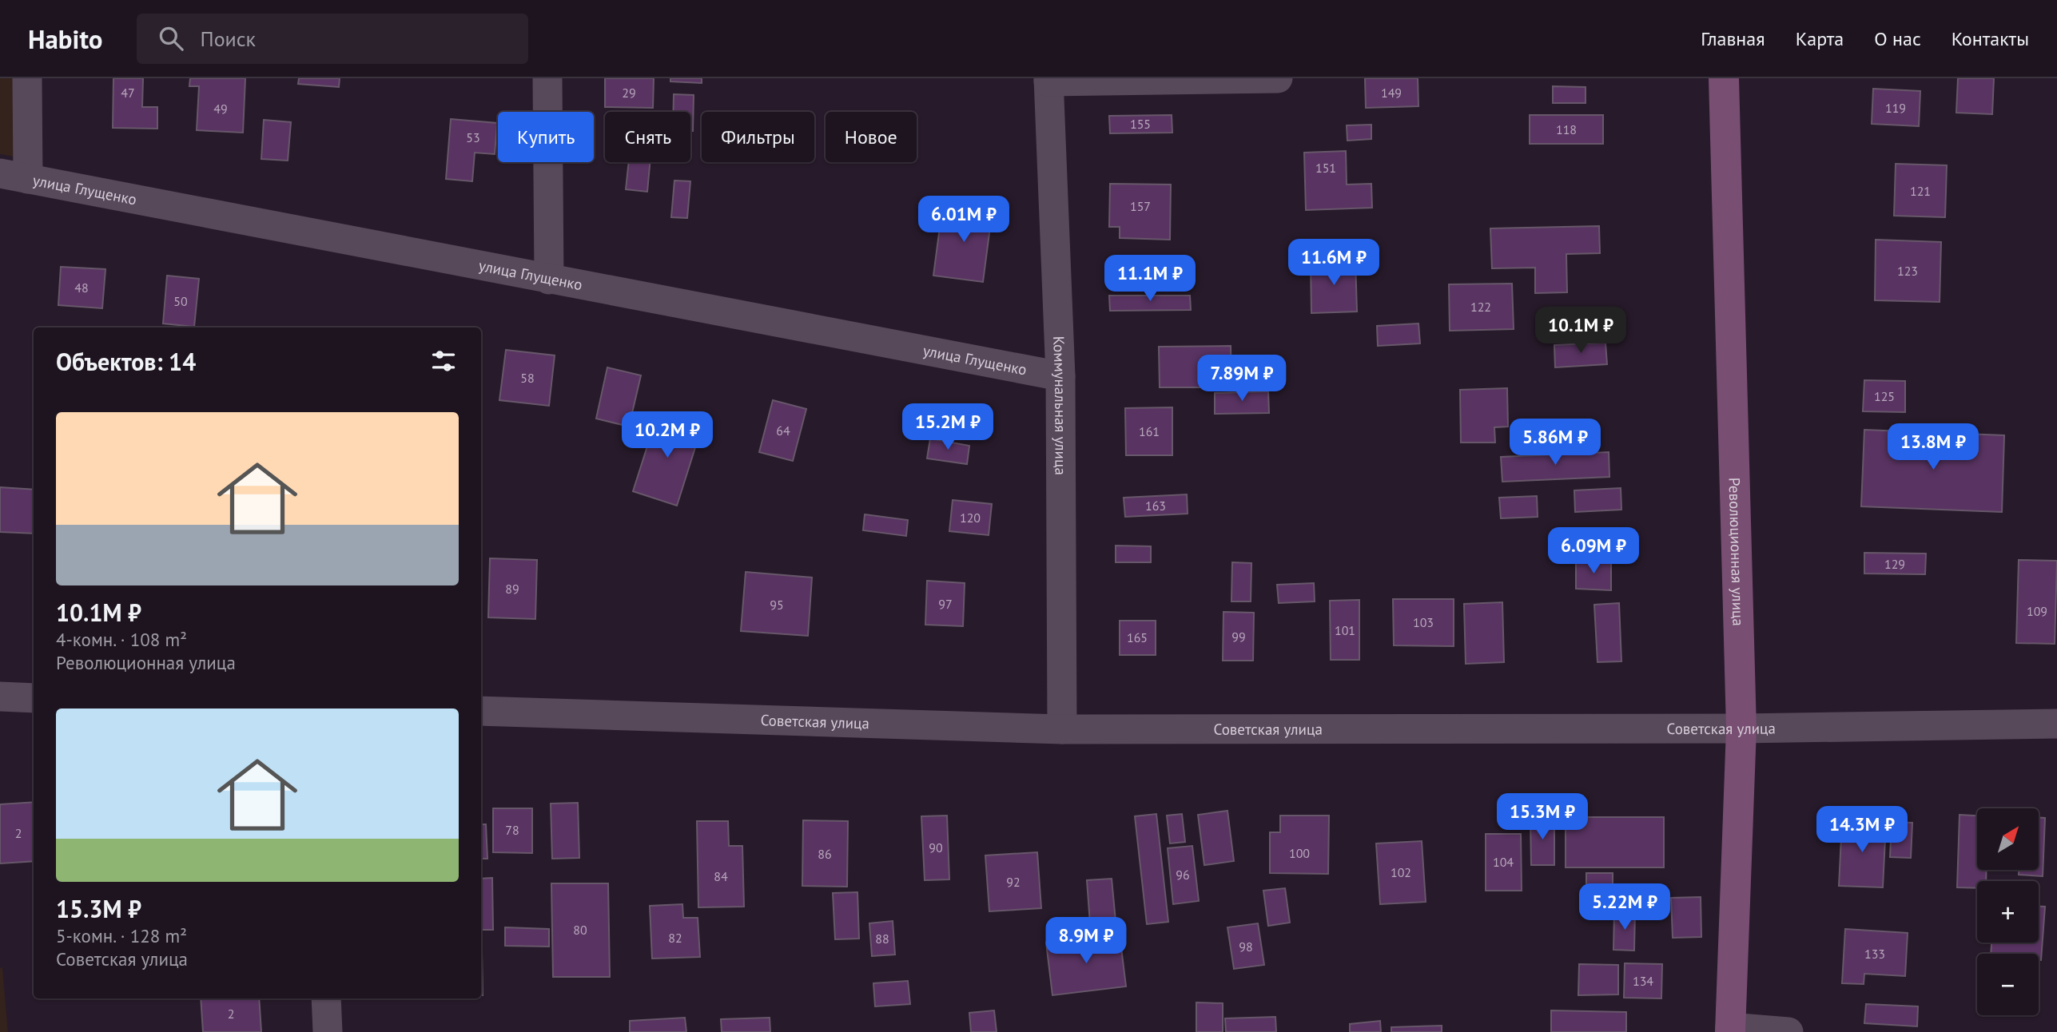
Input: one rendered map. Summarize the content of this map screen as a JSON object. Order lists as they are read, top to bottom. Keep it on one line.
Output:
{"streets":{"street":["улица Глущенко","Коммунальная улица","Революционная улица","Советская улица"]},"crossings":[["улица Глущенко","Коммунальная улица"],["Коммунальная улица","Советская улица"],["Революционная улица","Советская улица"]],"house_numbers":["47","29","149","119","49","155","118","53","151","121","157","123","48","50","122","58","125","64","161","163","120","129","89","97","95","109","103","101","99","165","78","2","90","100","86","104","102","96","84","92","80","82","88","98","133","134","2"],"north":"top right","page":{"header":"Habito","search":"Поиск","nav":["Главная","Карта","О нас","Контакты"],"chip":["Купить","Снять","Фильтры","Новое"],"price":["6.01M ₽","11.6M ₽","11.1M ₽","10.1M ₽","7.89M ₽","15.2M ₽","10.2M ₽","5.86M ₽","13.8M ₽","6.09M ₽","15.3M ₽","14.3M ₽","5.22M ₽","8.9M ₽"],"heading":"Объектов: 14","list":[{"name":"10.1M ₽","note":"4-комн. · 108 m² · Революционная улица"},{"name":"15.3M ₽","note":"5-комн. · 128 m² · Советская улица"}],"map_buttons":["+","−"]}}
